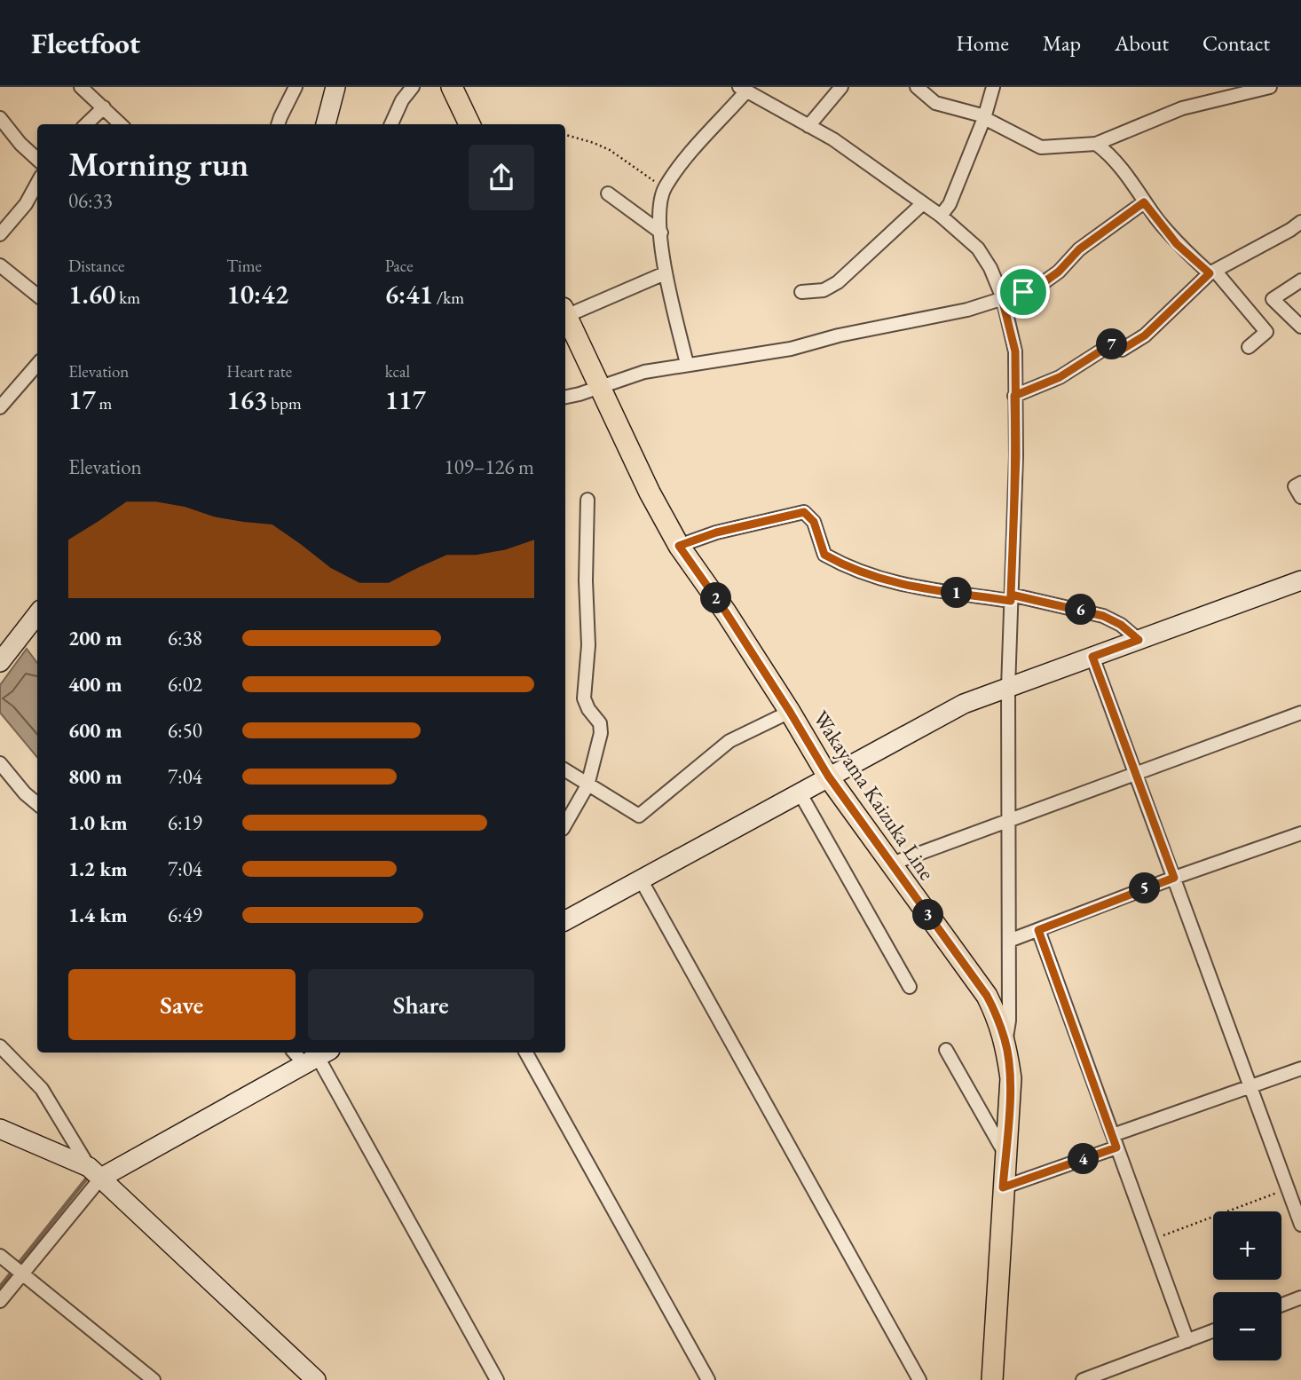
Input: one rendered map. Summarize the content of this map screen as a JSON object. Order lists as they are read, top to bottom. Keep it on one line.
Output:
{"streets":{"main road":["Wakayama Kaizuka Line"]},"page":{"header":"Fleetfoot","nav":["Home","Map","About","Contact"],"heading":["Morning run","06:33"],"stats":[["Distance","1.60 km"],["Time","10:42"],["Pace","6:41 /km"],["Elevation","17 m"],["Heart rate","163 bpm"],["kcal","117"]],"pins":["7","1","2","6","5","3","4"],"chart":["Elevation","109–126 m"],"list":[{"name":"200 m","note":"6:38"},{"name":"400 m","note":"6:02"},{"name":"600 m","note":"6:50"},{"name":"800 m","note":"7:04"},{"name":"1.0 km","note":"6:19"},{"name":"1.2 km","note":"7:04"},{"name":"1.4 km","note":"6:49"}],"buttons":["Save","Share"],"map_buttons":["+","−"]}}
